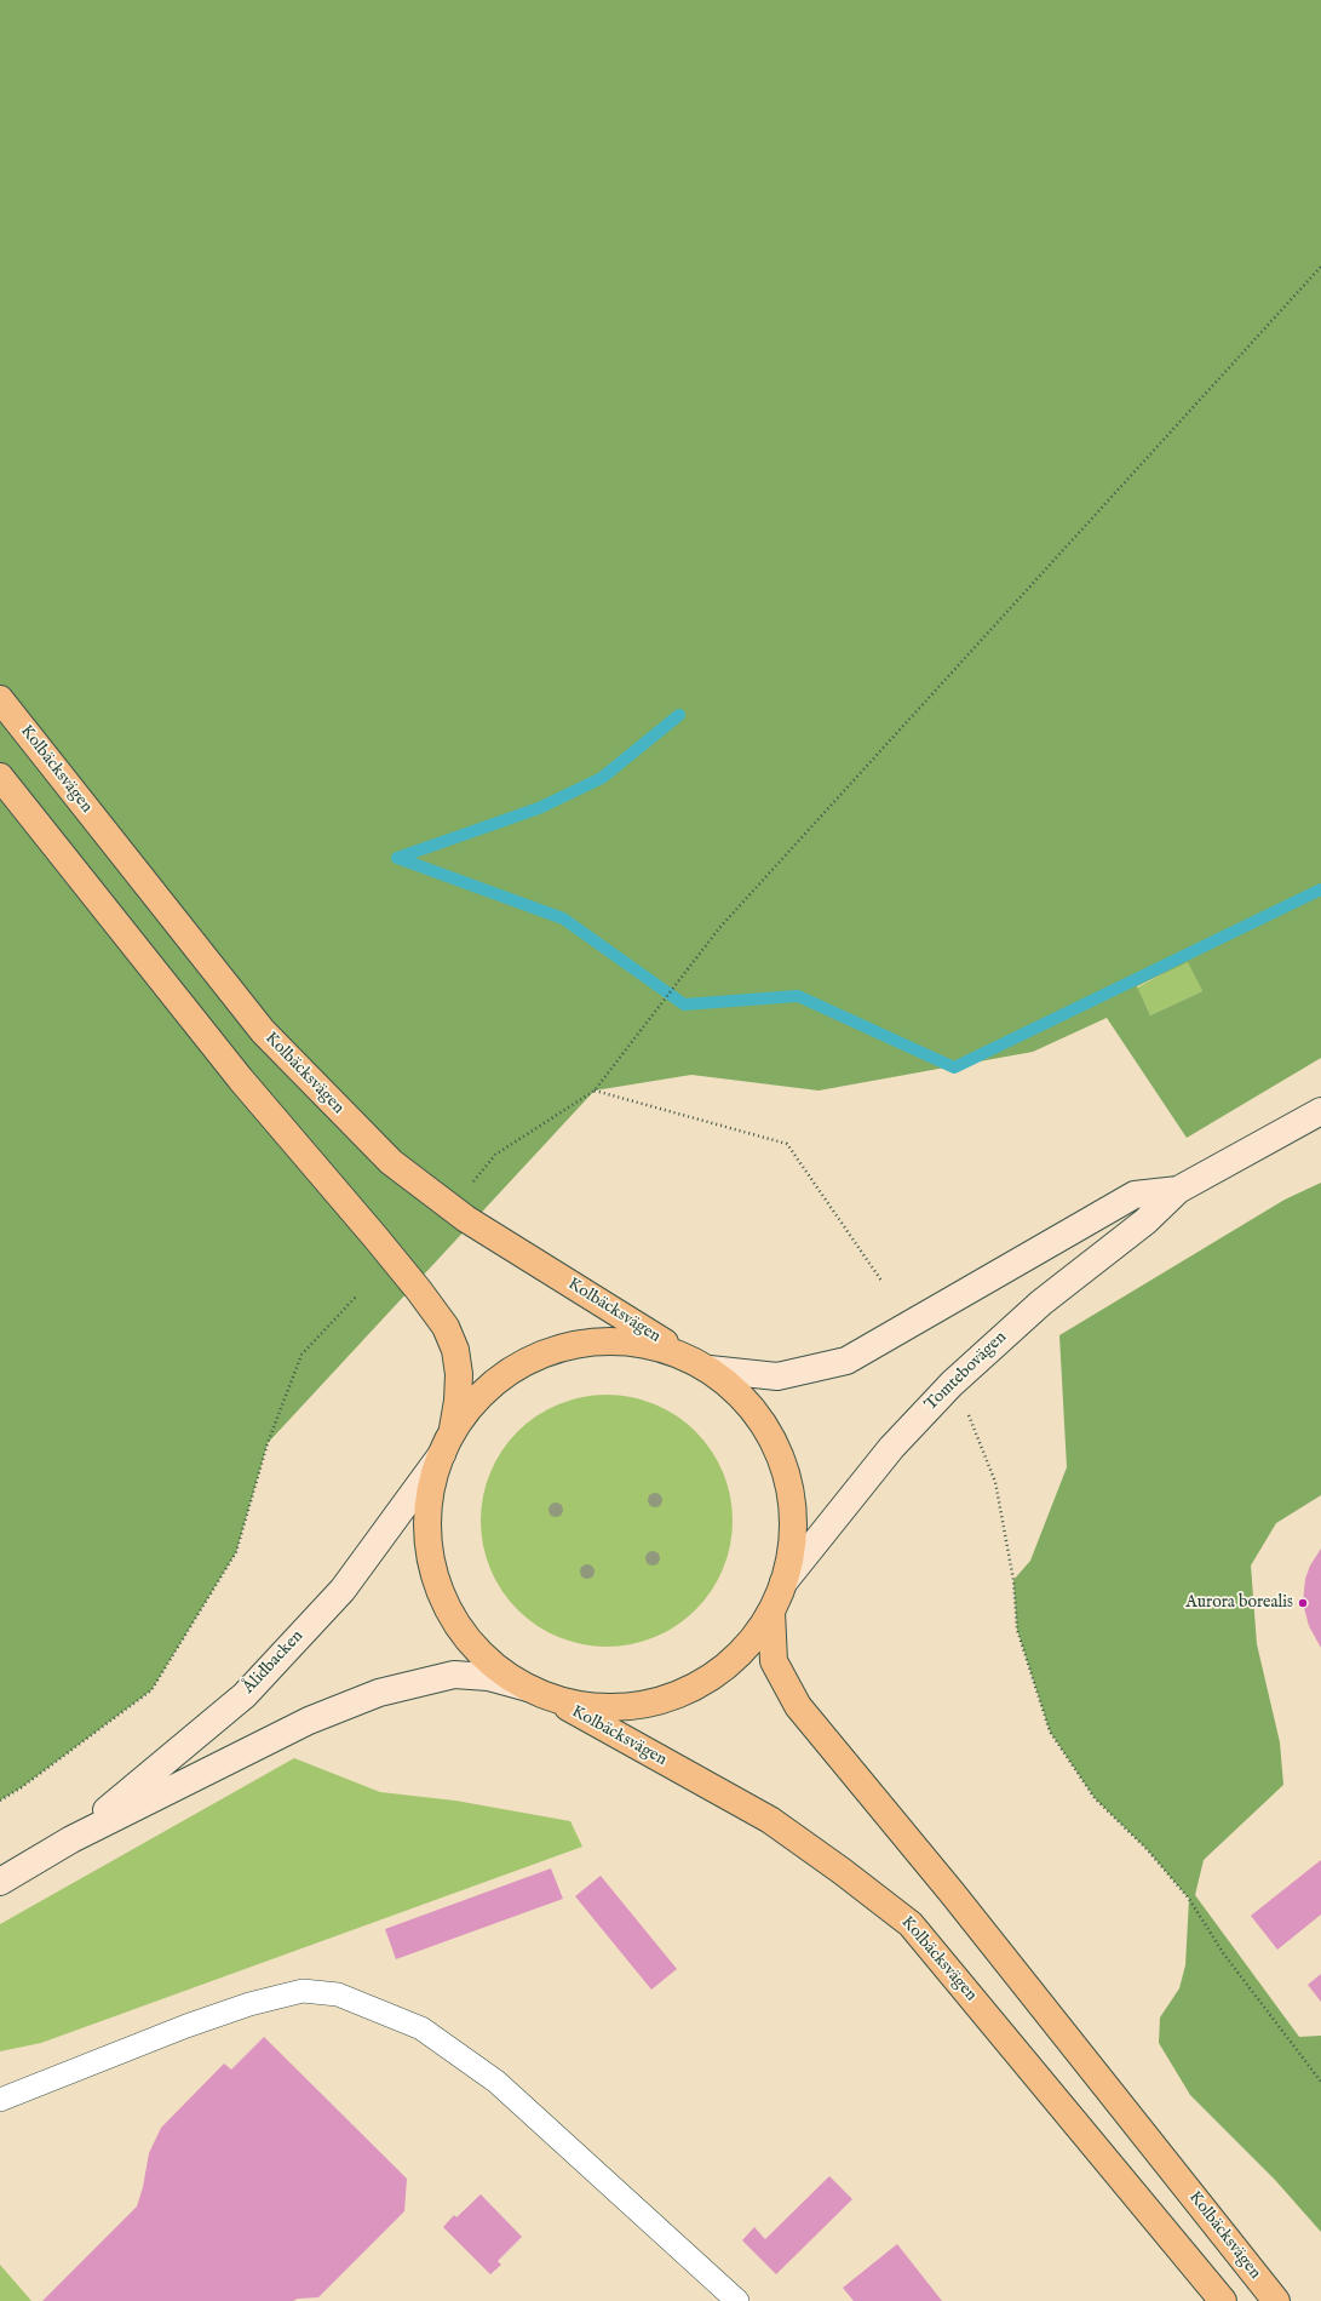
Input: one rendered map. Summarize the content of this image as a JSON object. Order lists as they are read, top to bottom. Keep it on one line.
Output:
{"streets":{"highway":["Kolbäcksvägen"],"main road":["Tomtebovägen","Ålidbacken"]},"crossings":[["Kolbäcksvägen","Tomtebovägen"],["Kolbäcksvägen","Ålidbacken"]],"places":["Aurora borealis"]}
